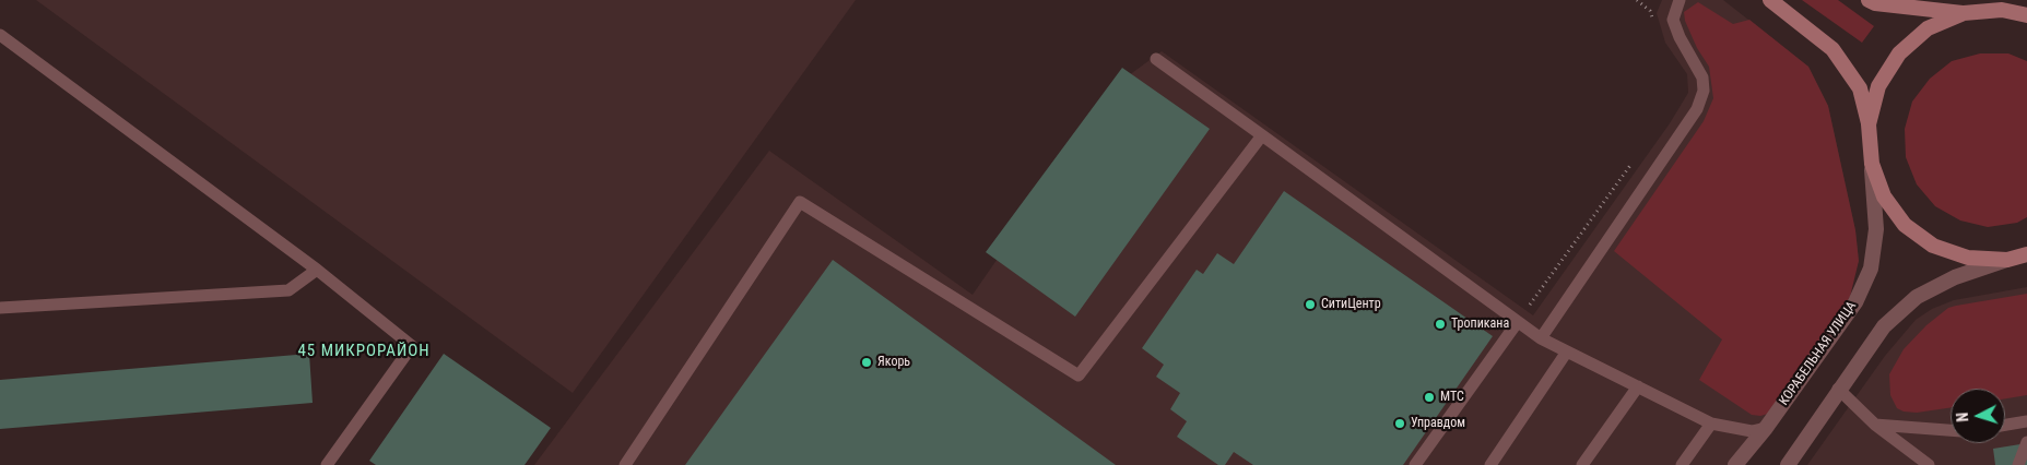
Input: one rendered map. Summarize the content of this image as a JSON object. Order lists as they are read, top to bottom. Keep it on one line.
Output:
{"streets":{"main road":["КОРАБЕЛЬНАЯ УЛИЦА"]},"districts":["45 МИКРОРАЙОН"],"places":["СитиЦентр","Тропикана","Якорь","МТС","Управдом"],"north":"left"}
